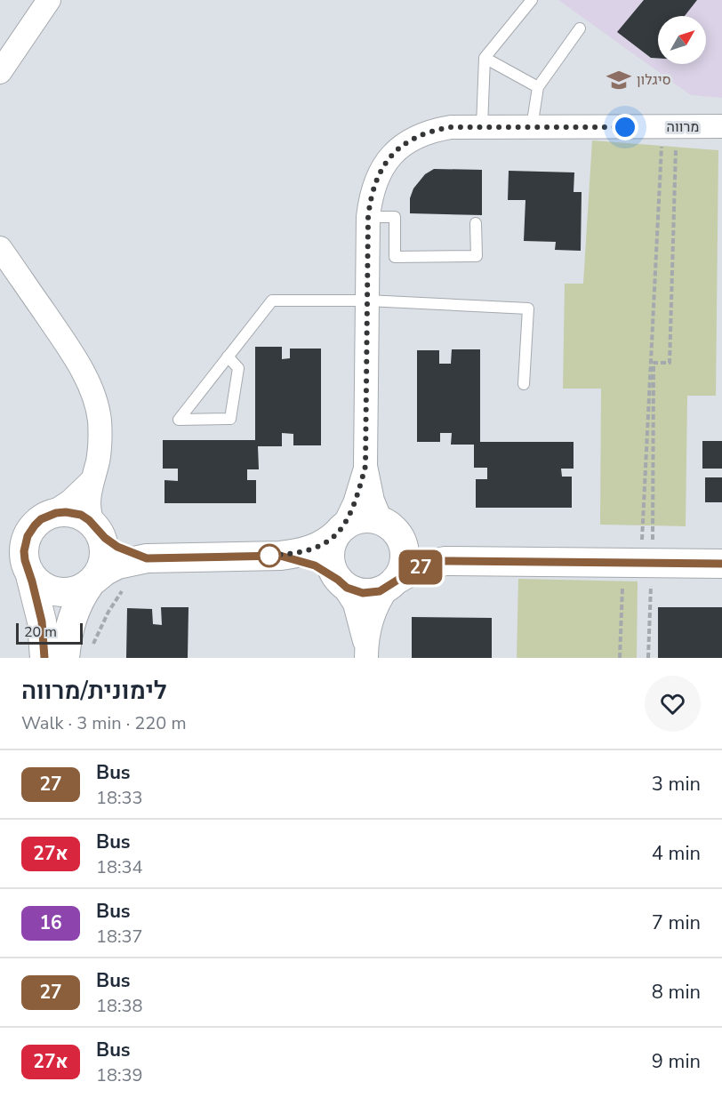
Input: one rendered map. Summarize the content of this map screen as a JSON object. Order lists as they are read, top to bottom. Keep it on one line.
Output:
{"streets":{"street":["מרווה"]},"places":{"school or university":["סיגלון"]},"lines":["bus line 27"],"scale_bar":"20 m","north":"top right","page":{"on_map":"27","scale":"20 m","heading":["לימונית/מרווה","Walk · 3 min · 220 m"],"list":[{"mark":"27","name":"Bus","note":"18:33","value":"3 min"},{"mark":"27א","name":"Bus","note":"18:34","value":"4 min"},{"mark":"16","name":"Bus","note":"18:37","value":"7 min"},{"mark":"27","name":"Bus","note":"18:38","value":"8 min"},{"mark":"27א","name":"Bus","note":"18:39","value":"9 min"}]}}
